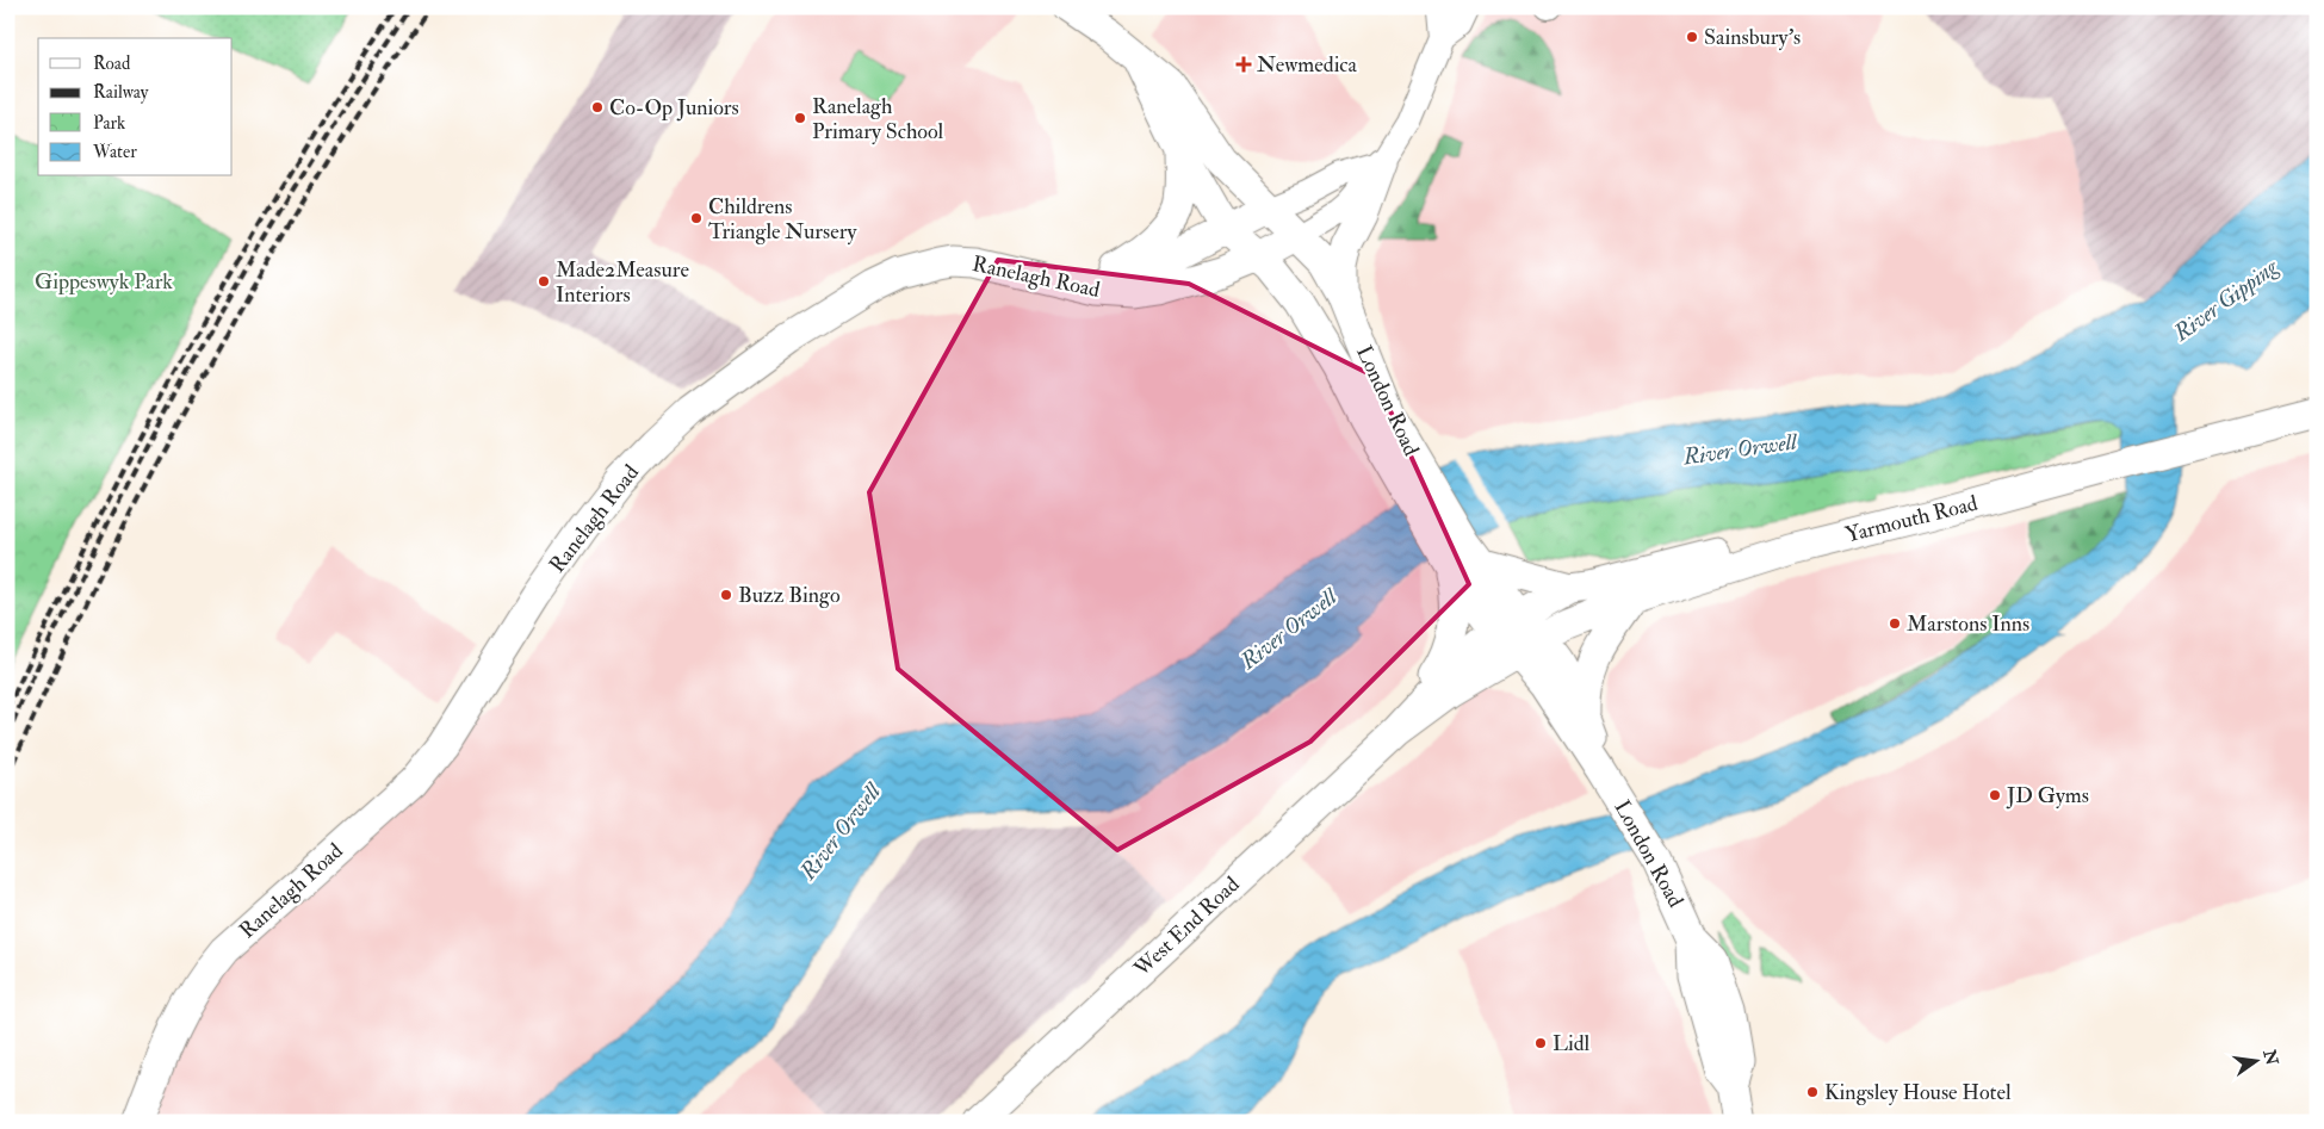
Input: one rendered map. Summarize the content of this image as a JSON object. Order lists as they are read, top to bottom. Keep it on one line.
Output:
{"streets":{"main road":["Ranelagh Road","London Road","Yarmouth Road","West End Road"]},"crossings":[["Ranelagh Road","London Road"],["London Road","Yarmouth Road"],["London Road","West End Road"],["Yarmouth Road","West End Road"]],"water":["River Gipping","River Orwell"],"parks":["Gippeswyk Park"],"places":{"other":["Sainsbury's","Co-Op Juniors","Ranelagh Primary School","Childrens Triangle Nursery","Made2Measure Interiors","Buzz Bingo","Marstons Inns","JD Gyms","Lidl","Kingsley House Hotel"],"health":["Newmedica"]},"legend":["Road","Railway","Park","Water"],"north":"right"}
